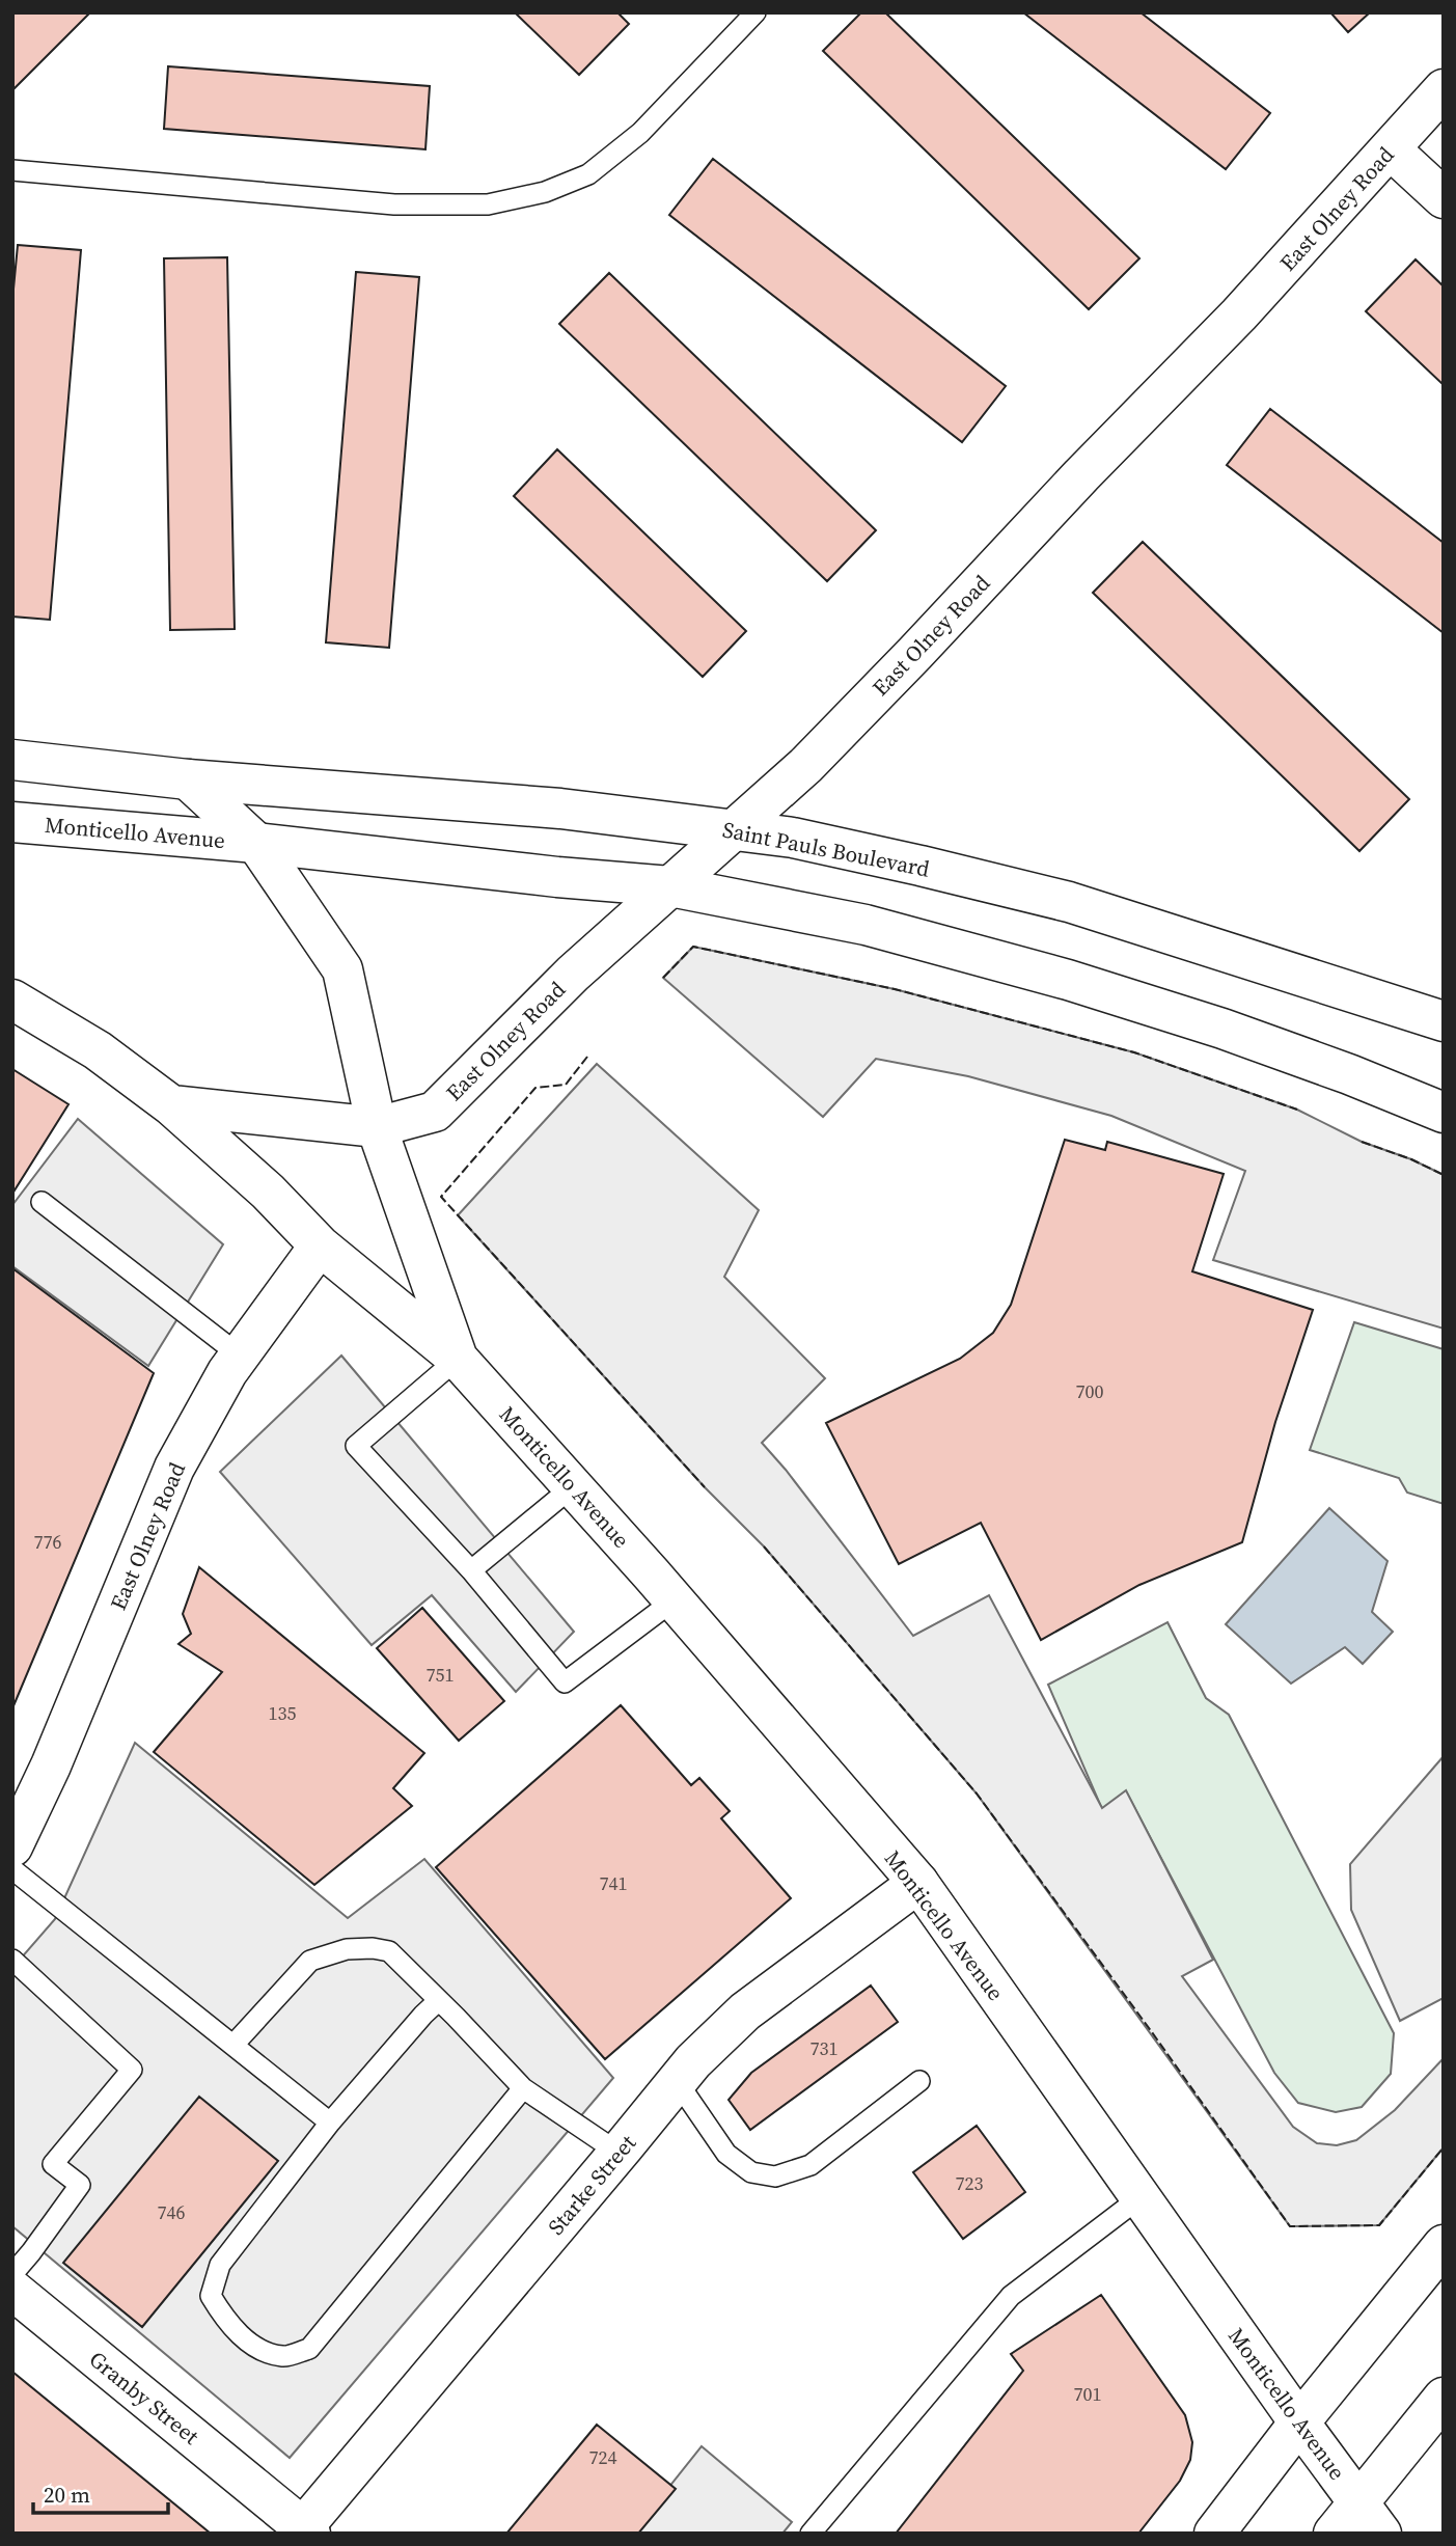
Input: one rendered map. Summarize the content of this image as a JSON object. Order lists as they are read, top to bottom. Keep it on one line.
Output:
{"streets":{"main road":["East Olney Road","Monticello Avenue","Saint Pauls Boulevard","Starke Street","Granby Street"]},"crossings":[["East Olney Road","Monticello Avenue"],["East Olney Road","Saint Pauls Boulevard"],["Monticello Avenue","Saint Pauls Boulevard"],["Monticello Avenue","Starke Street"],["Starke Street","Granby Street"]],"house_numbers":["700","776","751","135","741","731","723","746","701","724"],"scale_bar":"20 m"}
